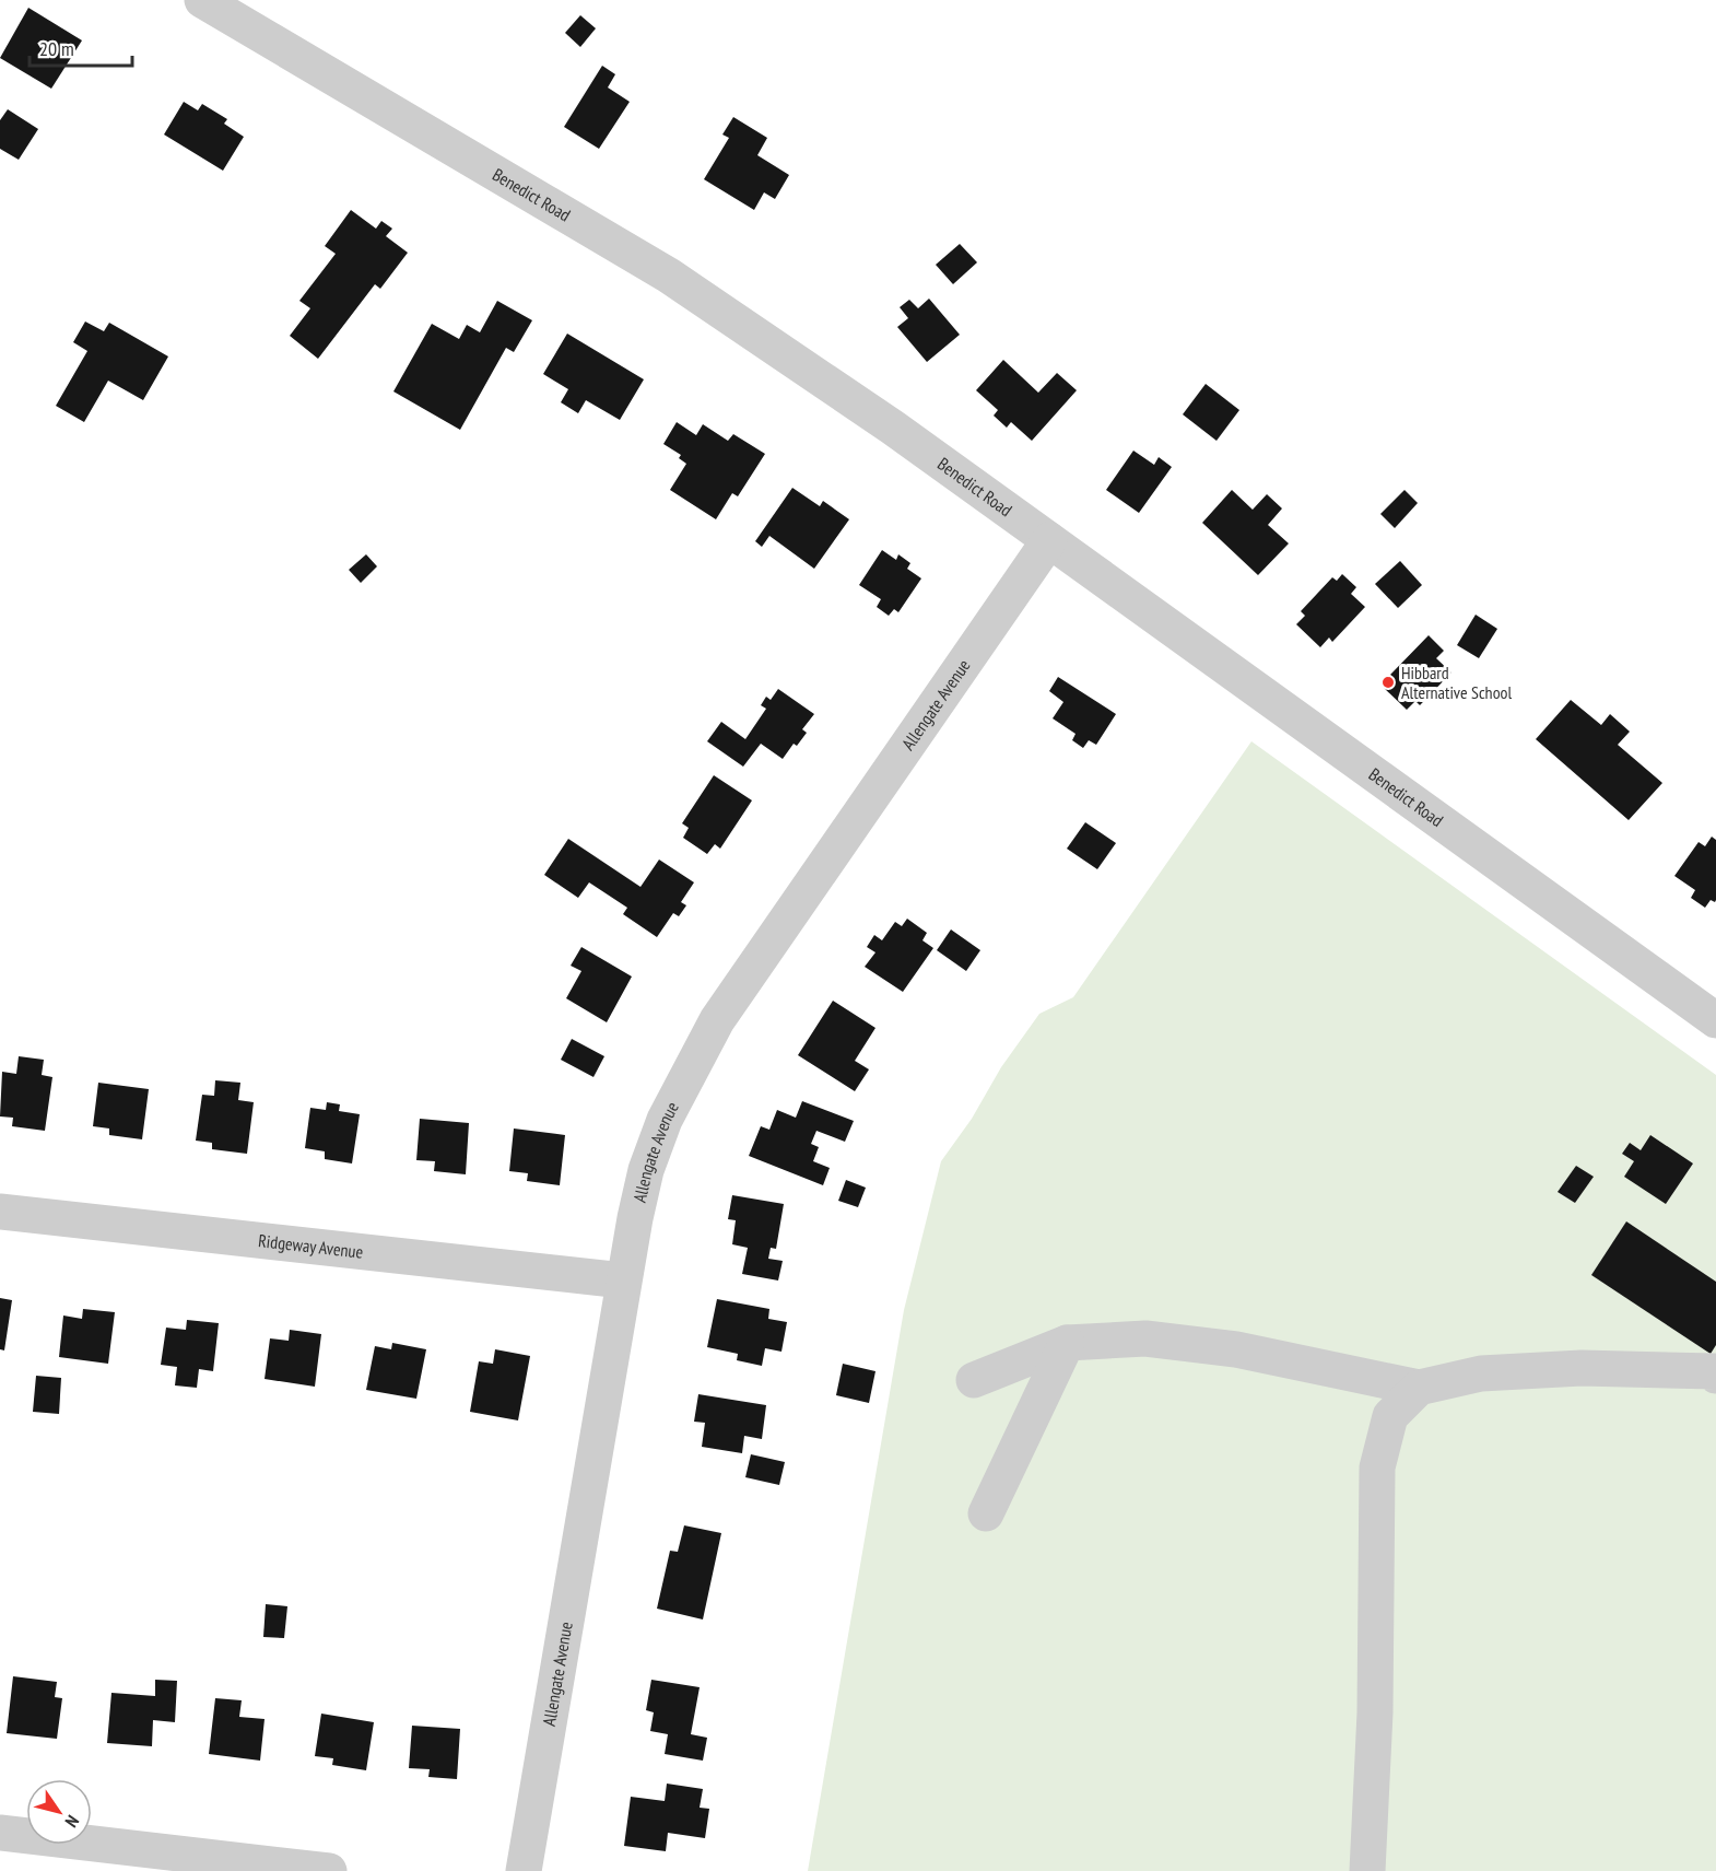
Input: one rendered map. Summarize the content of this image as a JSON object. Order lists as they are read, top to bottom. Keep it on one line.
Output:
{"streets":{"street":["Benedict Road","Allengate Avenue","Ridgeway Avenue"]},"crossings":[["Benedict Road","Allengate Avenue"],["Allengate Avenue","Ridgeway Avenue"]],"places":["Hibbard Alternative School"],"scale_bar":"20 m","north":"bottom right"}
